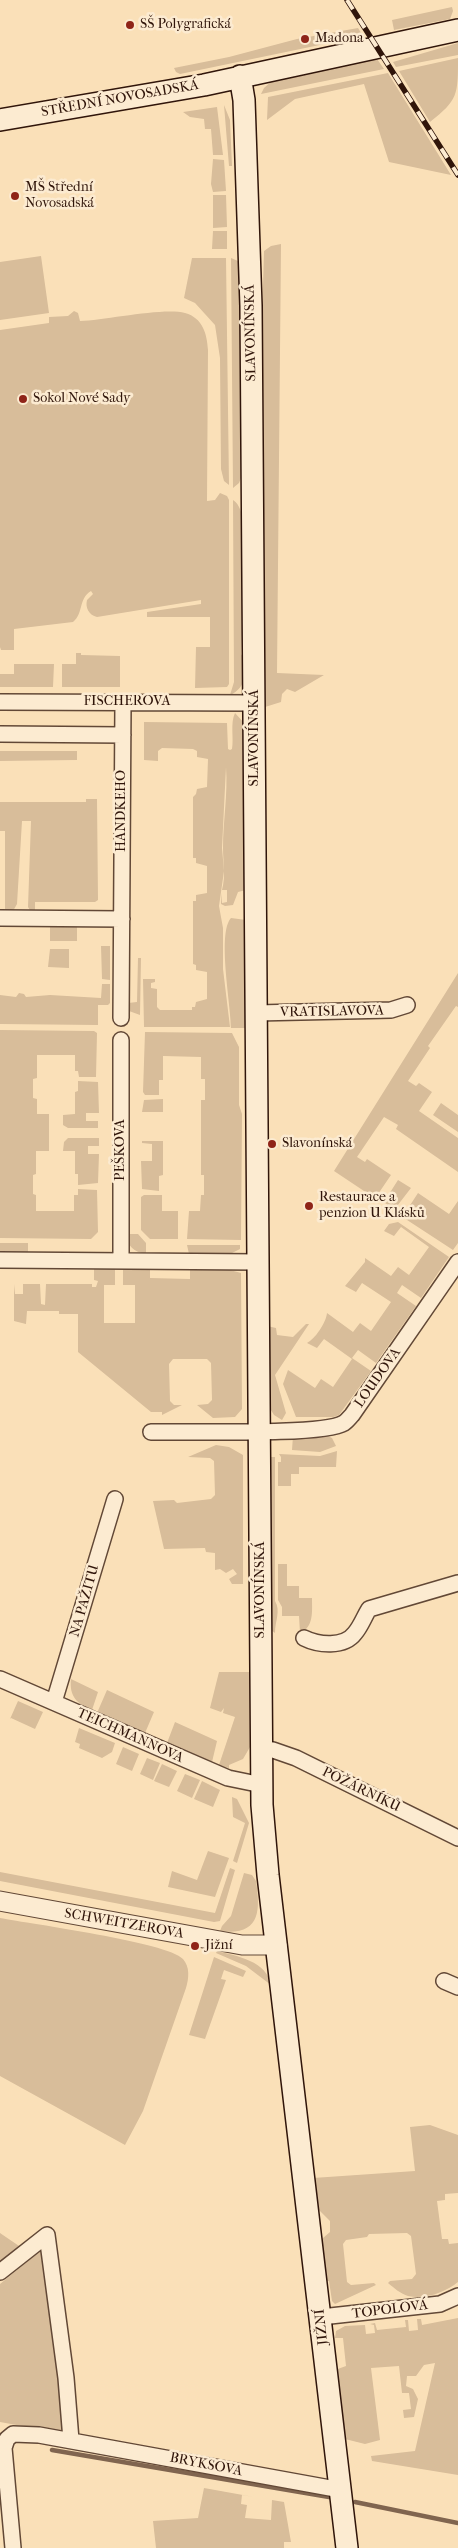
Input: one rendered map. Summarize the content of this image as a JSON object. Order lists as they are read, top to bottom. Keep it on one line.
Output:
{"streets":{"main road":["STŘEDNÍ NOVOSADSKÁ","SLAVONÍNSKÁ","JIŽNÍ"],"street":["FISCHEROVA","HANDKEHO","VRATISLAVOVA","PEŠKOVA","LOUDOVA","NA PAŽITU","TEICHMANNOVA","POŽÁRNÍKŮ","SCHWEITZEROVA","TOPOLOVÁ","BRYKSOVA"]},"crossings":[["STŘEDNÍ NOVOSADSKÁ","SLAVONÍNSKÁ"],["SLAVONÍNSKÁ","FISCHEROVA"],["SLAVONÍNSKÁ","VRATISLAVOVA"],["SLAVONÍNSKÁ","LOUDOVA"],["SLAVONÍNSKÁ","POŽÁRNÍKŮ"],["SLAVONÍNSKÁ","JIŽNÍ"],["FISCHEROVA","HANDKEHO"],["NA PAŽITU","TEICHMANNOVA"],["TEICHMANNOVA","JIŽNÍ"],["POŽÁRNÍKŮ","JIŽNÍ"],["SCHWEITZEROVA","JIŽNÍ"],["TOPOLOVÁ","JIŽNÍ"],["JIŽNÍ","BRYKSOVA"]],"places":["SŠ Polygrafická","Madona","MŠ Střední Novosadská","Sokol Nové Sady","Slavonínská","Restaurace a penzion U Klásků","Jižní"]}
